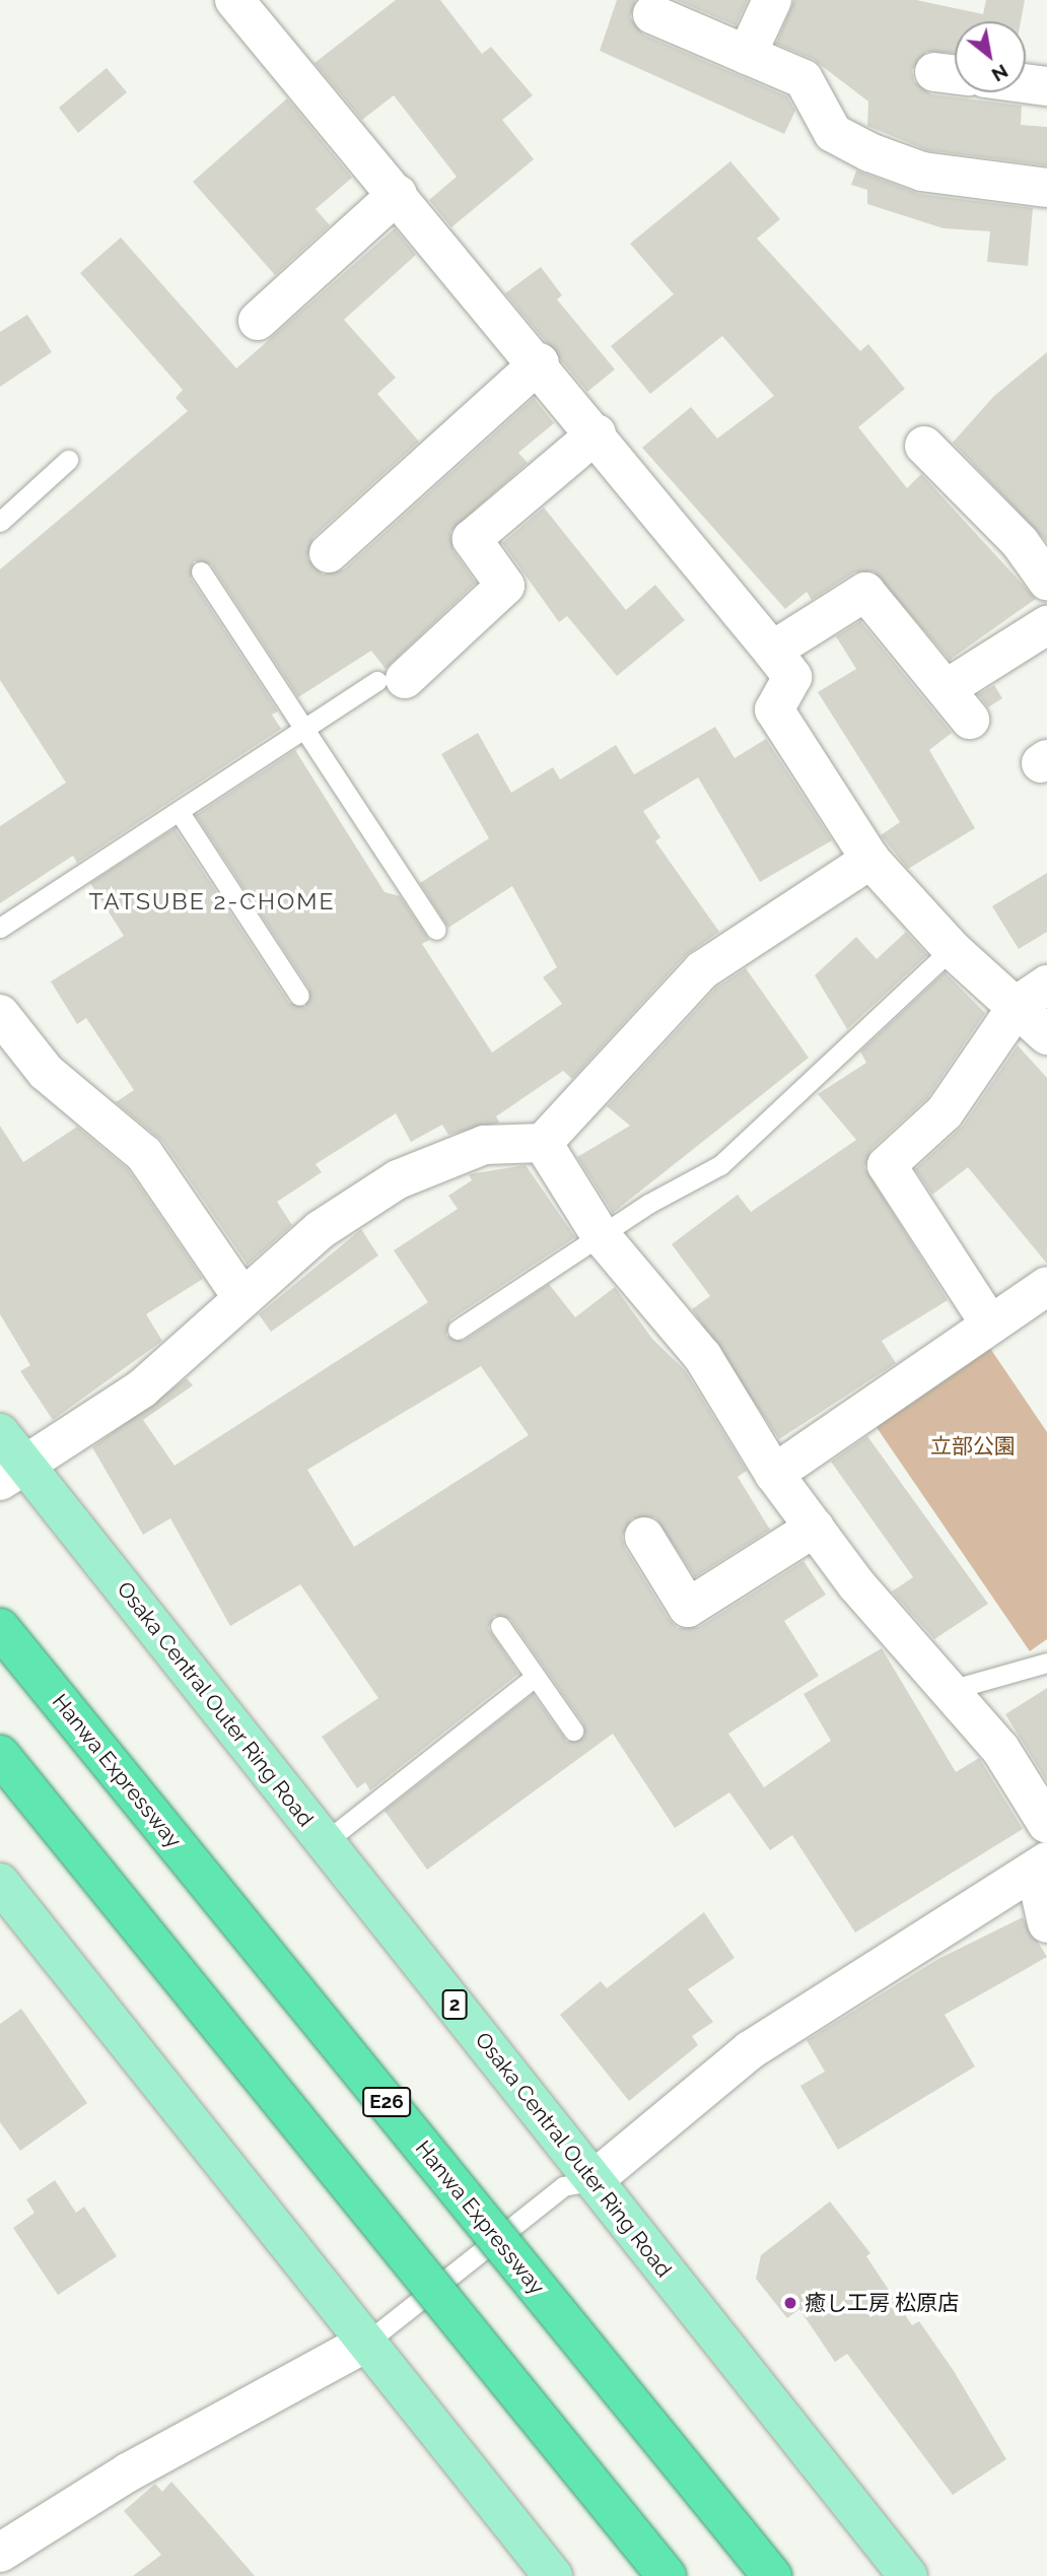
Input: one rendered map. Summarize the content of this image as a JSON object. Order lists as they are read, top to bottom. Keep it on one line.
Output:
{"streets":{"highway":["Hanwa Expressway","E26"],"main road":["Osaka Central Outer Ring Road","2"]},"districts":["TATSUBE 2-CHOME"],"parks":["立部公園"],"places":["癒し工房 松原店"],"north":"bottom right"}
